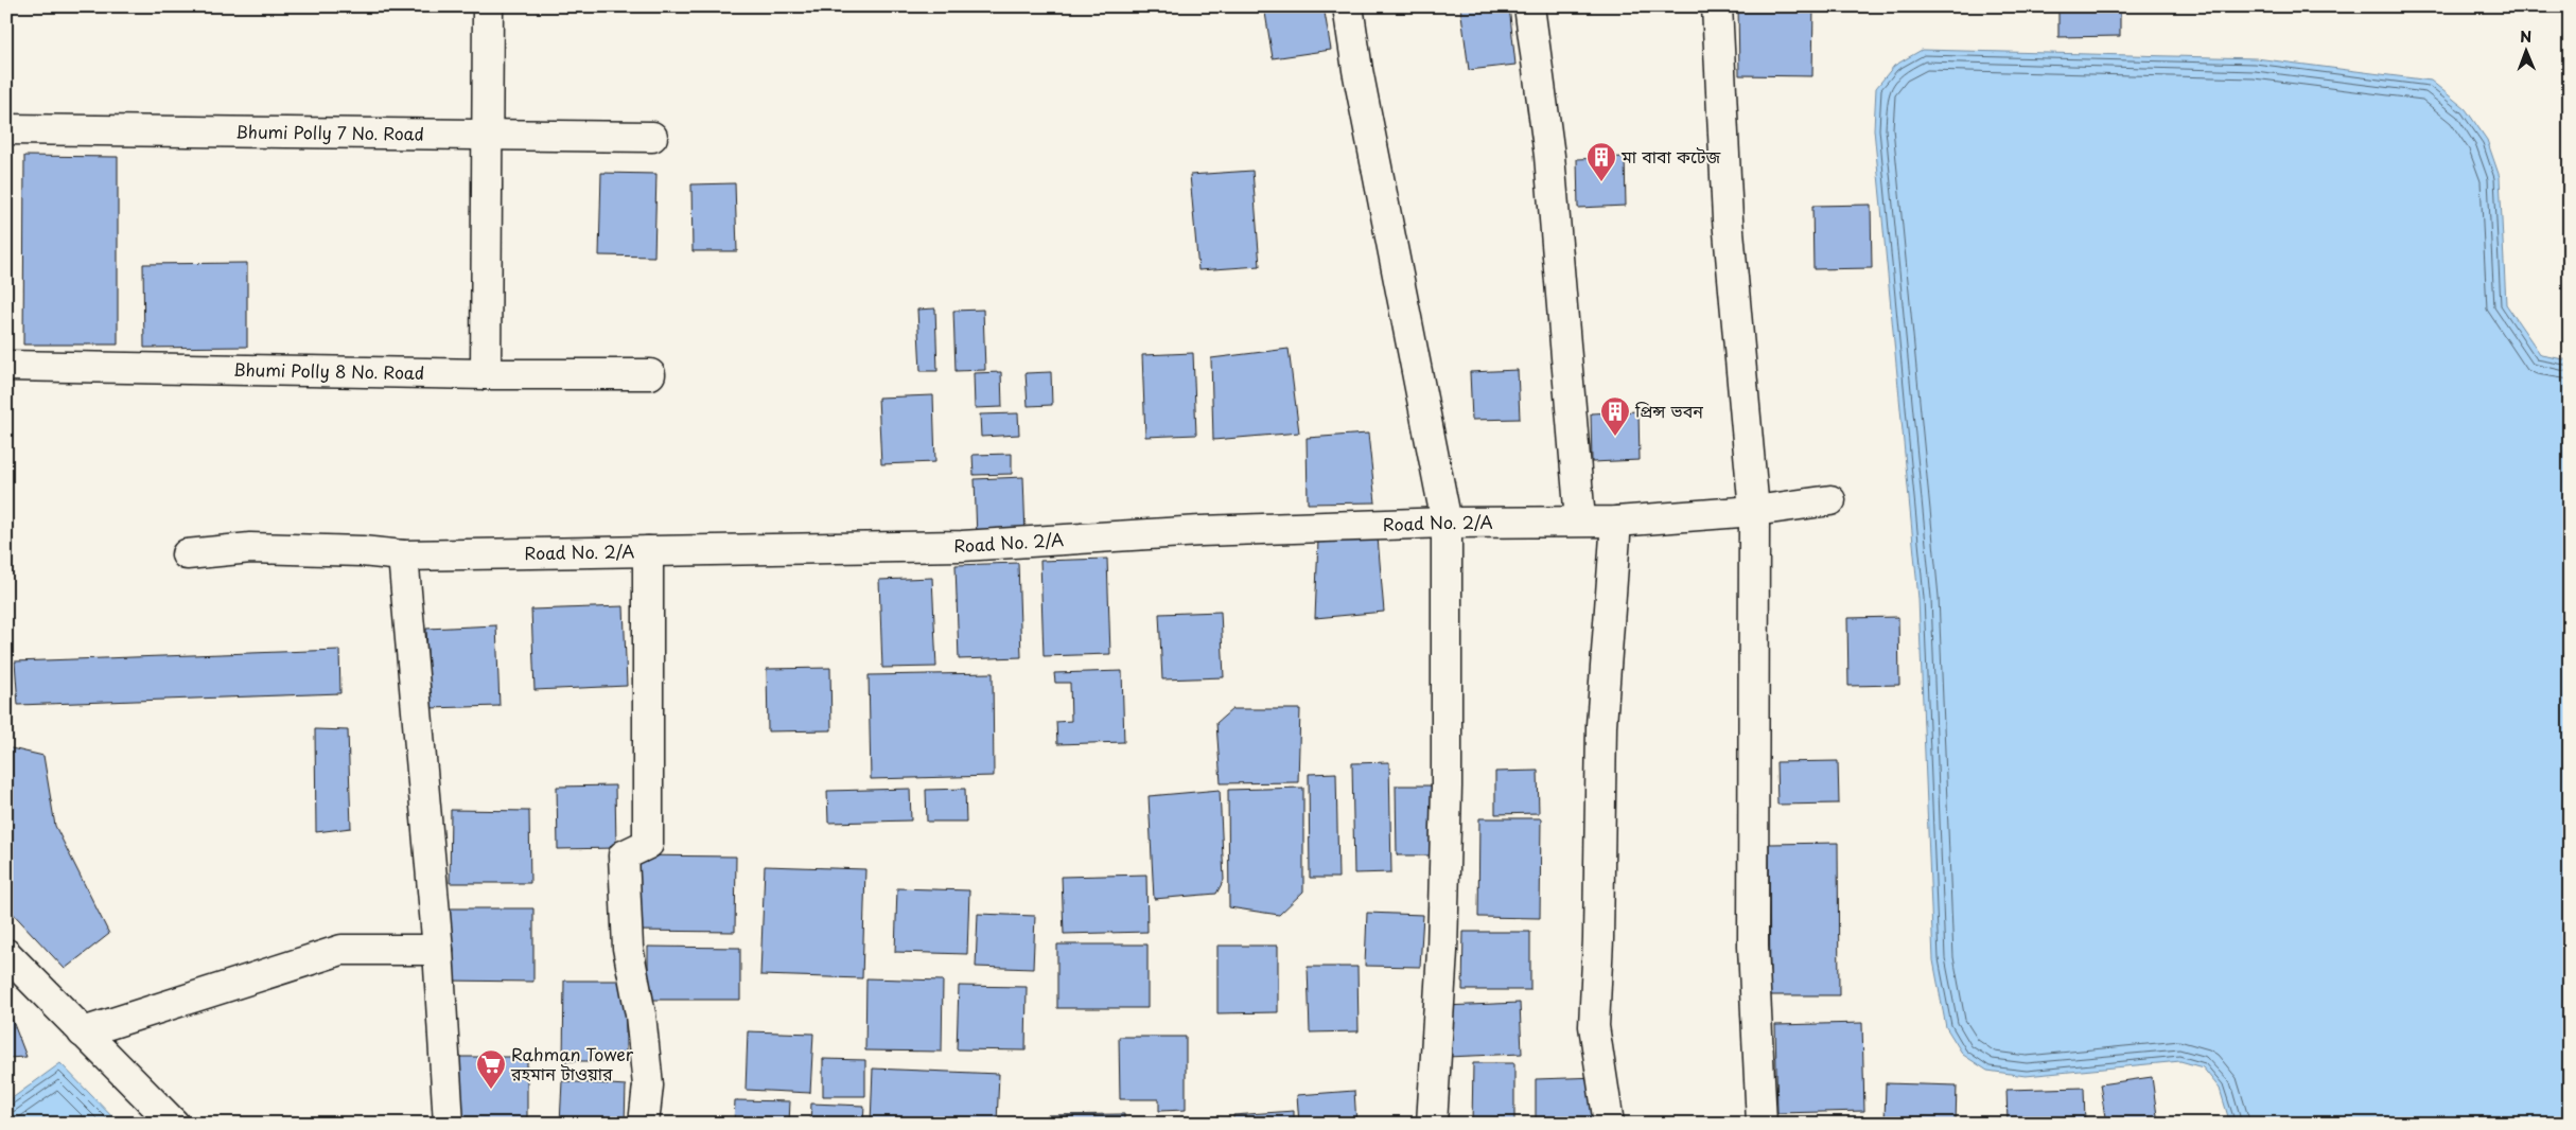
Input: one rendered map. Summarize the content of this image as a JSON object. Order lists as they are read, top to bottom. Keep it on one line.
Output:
{"streets":{"street":["Bhumi Polly 7 No. Road","Bhumi Polly 8 No. Road","Road No. 2/A"]},"places":{"building":["মা বাবা কটেজ","প্রিন্স ভবন"],"supermarket":["Rahman Tower রহমান টাওয়ার"]},"north":"top"}
